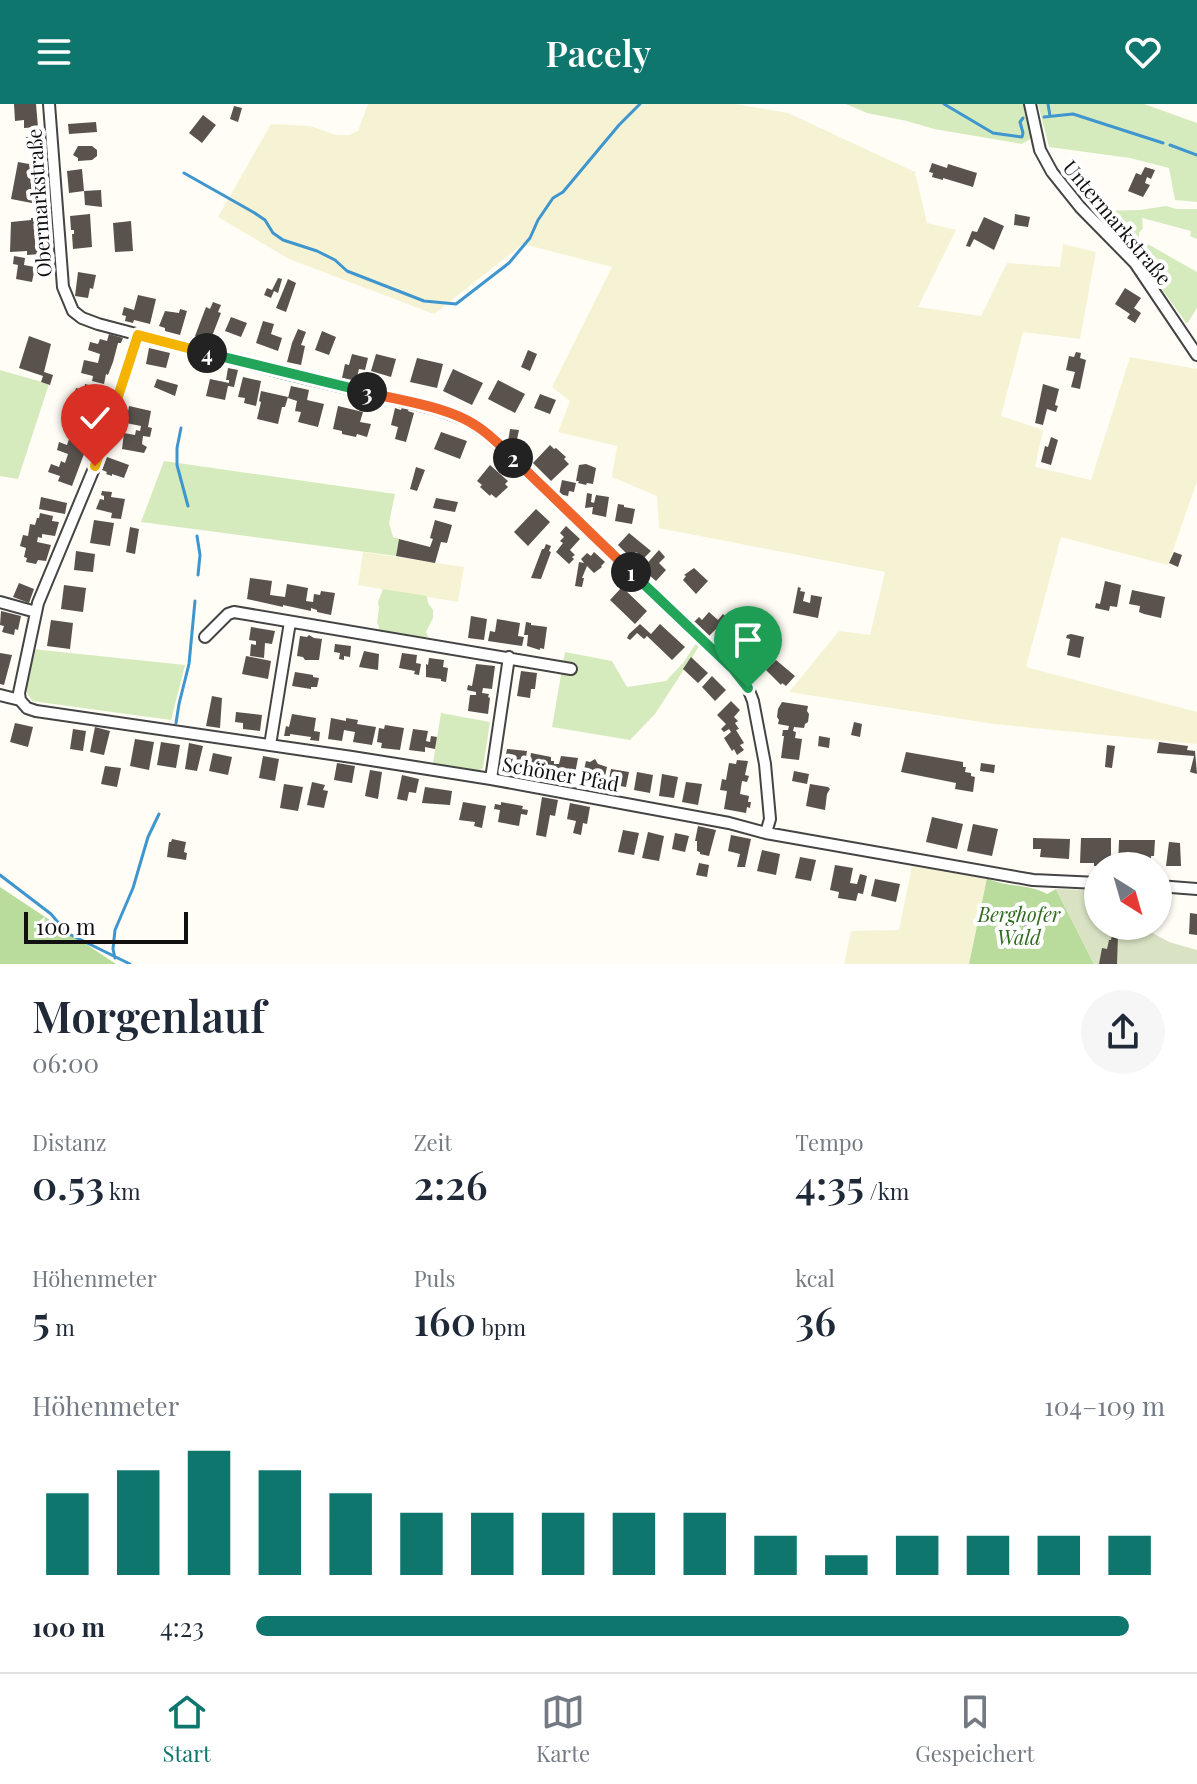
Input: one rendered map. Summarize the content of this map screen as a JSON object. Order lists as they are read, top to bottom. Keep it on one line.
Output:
{"streets":{"street":["Obermarkstraße","Untermarkstraße","Schöner Pfad"]},"crossings":[["Obermarkstraße","Schöner Pfad"]],"parks":["Berghofer Wald"],"scale_bar":"100 m","north":"bottom right","page":{"header":"Pacely","pins":["4","3","2","1"],"scale":"100 m","heading":["Morgenlauf","06:00"],"stats":[["Distanz","0.53 km"],["Zeit","2:26"],["Tempo","4:35 /km"],["Höhenmeter","5 m"],["Puls","160 bpm"],["kcal","36"]],"chart":["Höhenmeter","104–109 m"],"list":[{"name":"100 m","note":"4:23"}],"tabs":["Start","Karte","Gespeichert"]}}
